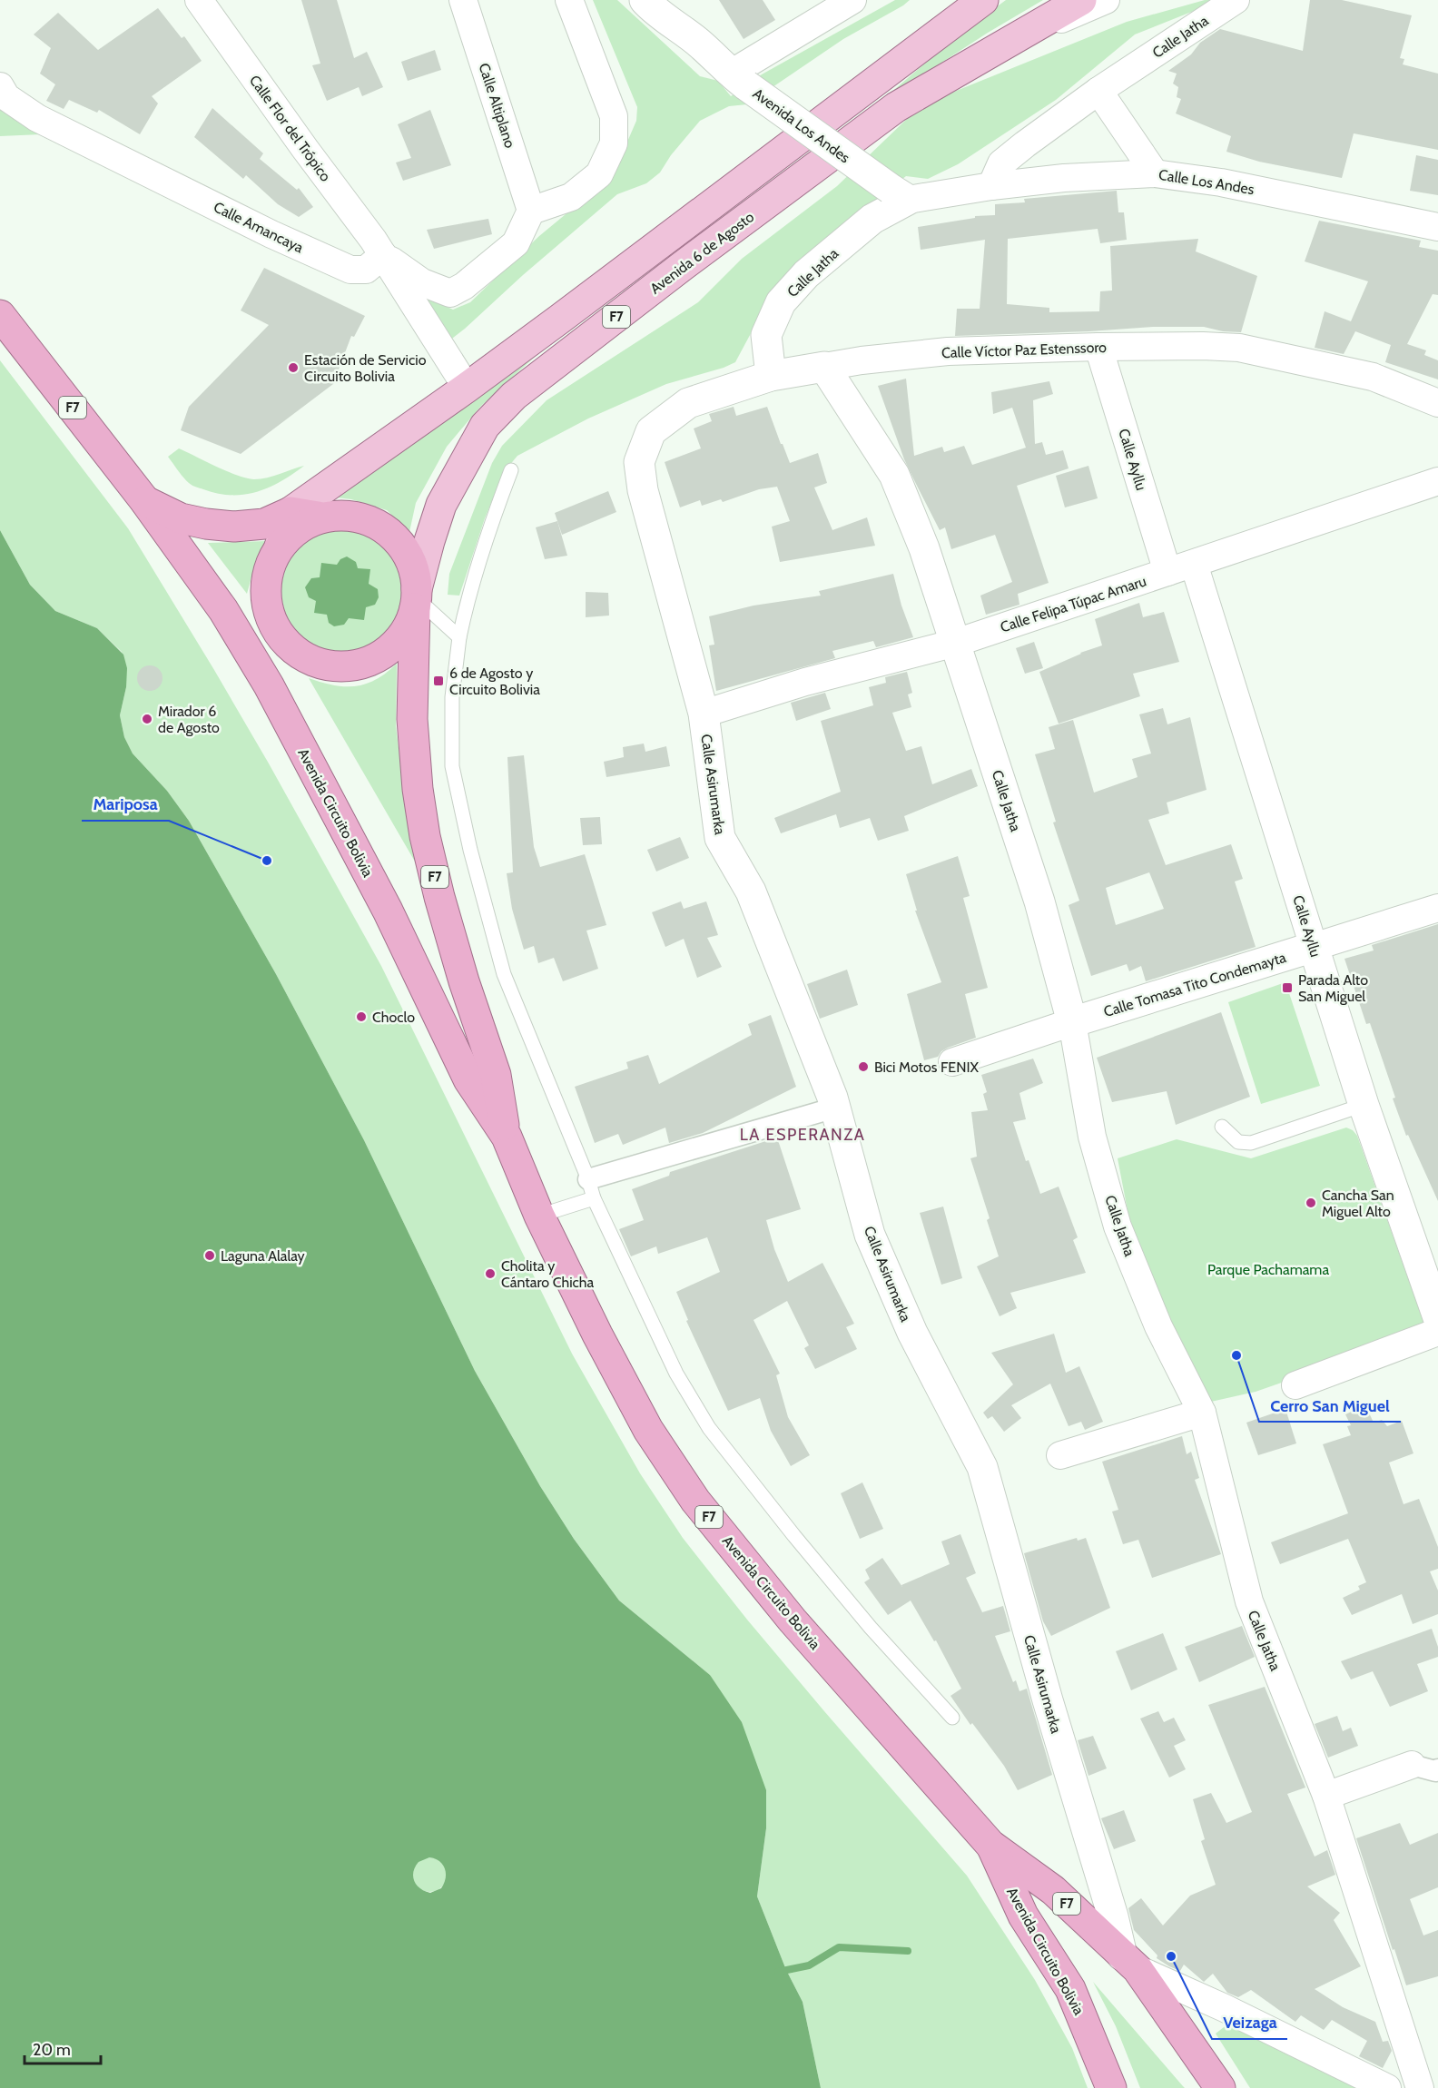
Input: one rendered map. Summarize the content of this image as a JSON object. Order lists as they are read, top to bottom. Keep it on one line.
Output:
{"streets":{"highway":["F7","Avenida Circuito Bolivia"],"main road":["Avenida 6 de Agosto"],"street":["Calle Jatha","Calle Altiplano","Avenida Los Andes","Calle Flor del Trópico","Calle Los Andes","Calle Amancaya","Calle Víctor Paz Estenssoro","Calle Ayllu","Calle Felipa Túpac Amaru","Calle Asirumarka","Calle Tomasa Tito Condemayta"]},"crossings":[["Calle Jatha","Avenida Los Andes"],["Calle Jatha","Calle Los Andes"],["Calle Jatha","Calle Víctor Paz Estenssoro"],["Calle Jatha","Calle Felipa Túpac Amaru"],["Calle Jatha","Calle Tomasa Tito Condemayta"],["Avenida Los Andes","Calle Los Andes"],["Calle Flor del Trópico","Calle Amancaya"],["Avenida 6 de Agosto","F7"],["Avenida 6 de Agosto","Avenida Circuito Bolivia"],["F7","Avenida Circuito Bolivia"],["Calle Víctor Paz Estenssoro","Calle Ayllu"],["Calle Víctor Paz Estenssoro","Calle Asirumarka"],["Calle Ayllu","Calle Felipa Túpac Amaru"],["Calle Ayllu","Calle Tomasa Tito Condemayta"],["Calle Felipa Túpac Amaru","Calle Asirumarka"],["Calle Asirumarka","Avenida Circuito Bolivia"]],"districts":["LA ESPERANZA"],"parks":["Parque Pachamama"],"places":{"other":["Estación de Servicio Circuito Bolivia","Mirador 6 de Agosto","Mariposa","Choclo","Bici Motos FENIX","Cancha San Miguel Alto","Laguna Alalay","Cholita y Cántaro Chicha","Cerro San Miguel","Veizaga"],"transit":["6 de Agosto y Circuito Bolivia","Parada Alto San Miguel"]},"scale_bar":"20 m"}
